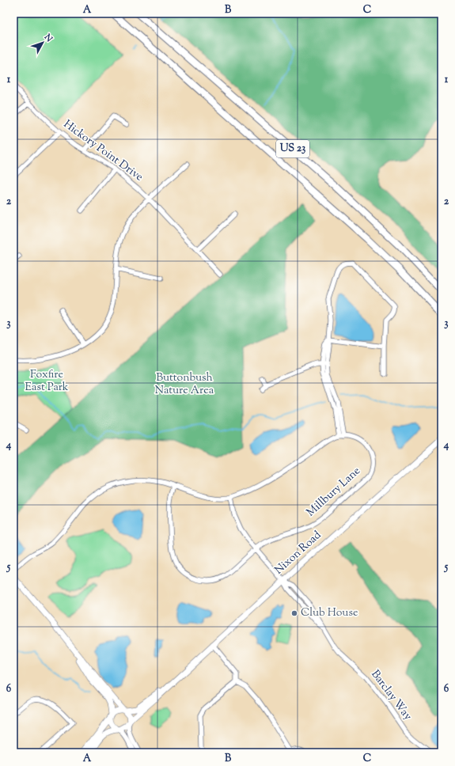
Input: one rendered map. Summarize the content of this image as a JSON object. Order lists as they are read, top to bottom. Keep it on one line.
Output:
{"streets":{"highway":["US 23"],"main road":["Nixon Road"],"street":["Hickory Point Drive","Millbury Lane","Barclay Way"]},"crossings":[["Millbury Lane","Barclay Way"],["Nixon Road","Barclay Way"]],"parks":["Foxfire East Park","Buttonbush Nature Area"],"places":["Club House"],"north":"top right","grid":{"columns":["A","B","C"],"rows":["1","2","3","4","5","6"]}}
